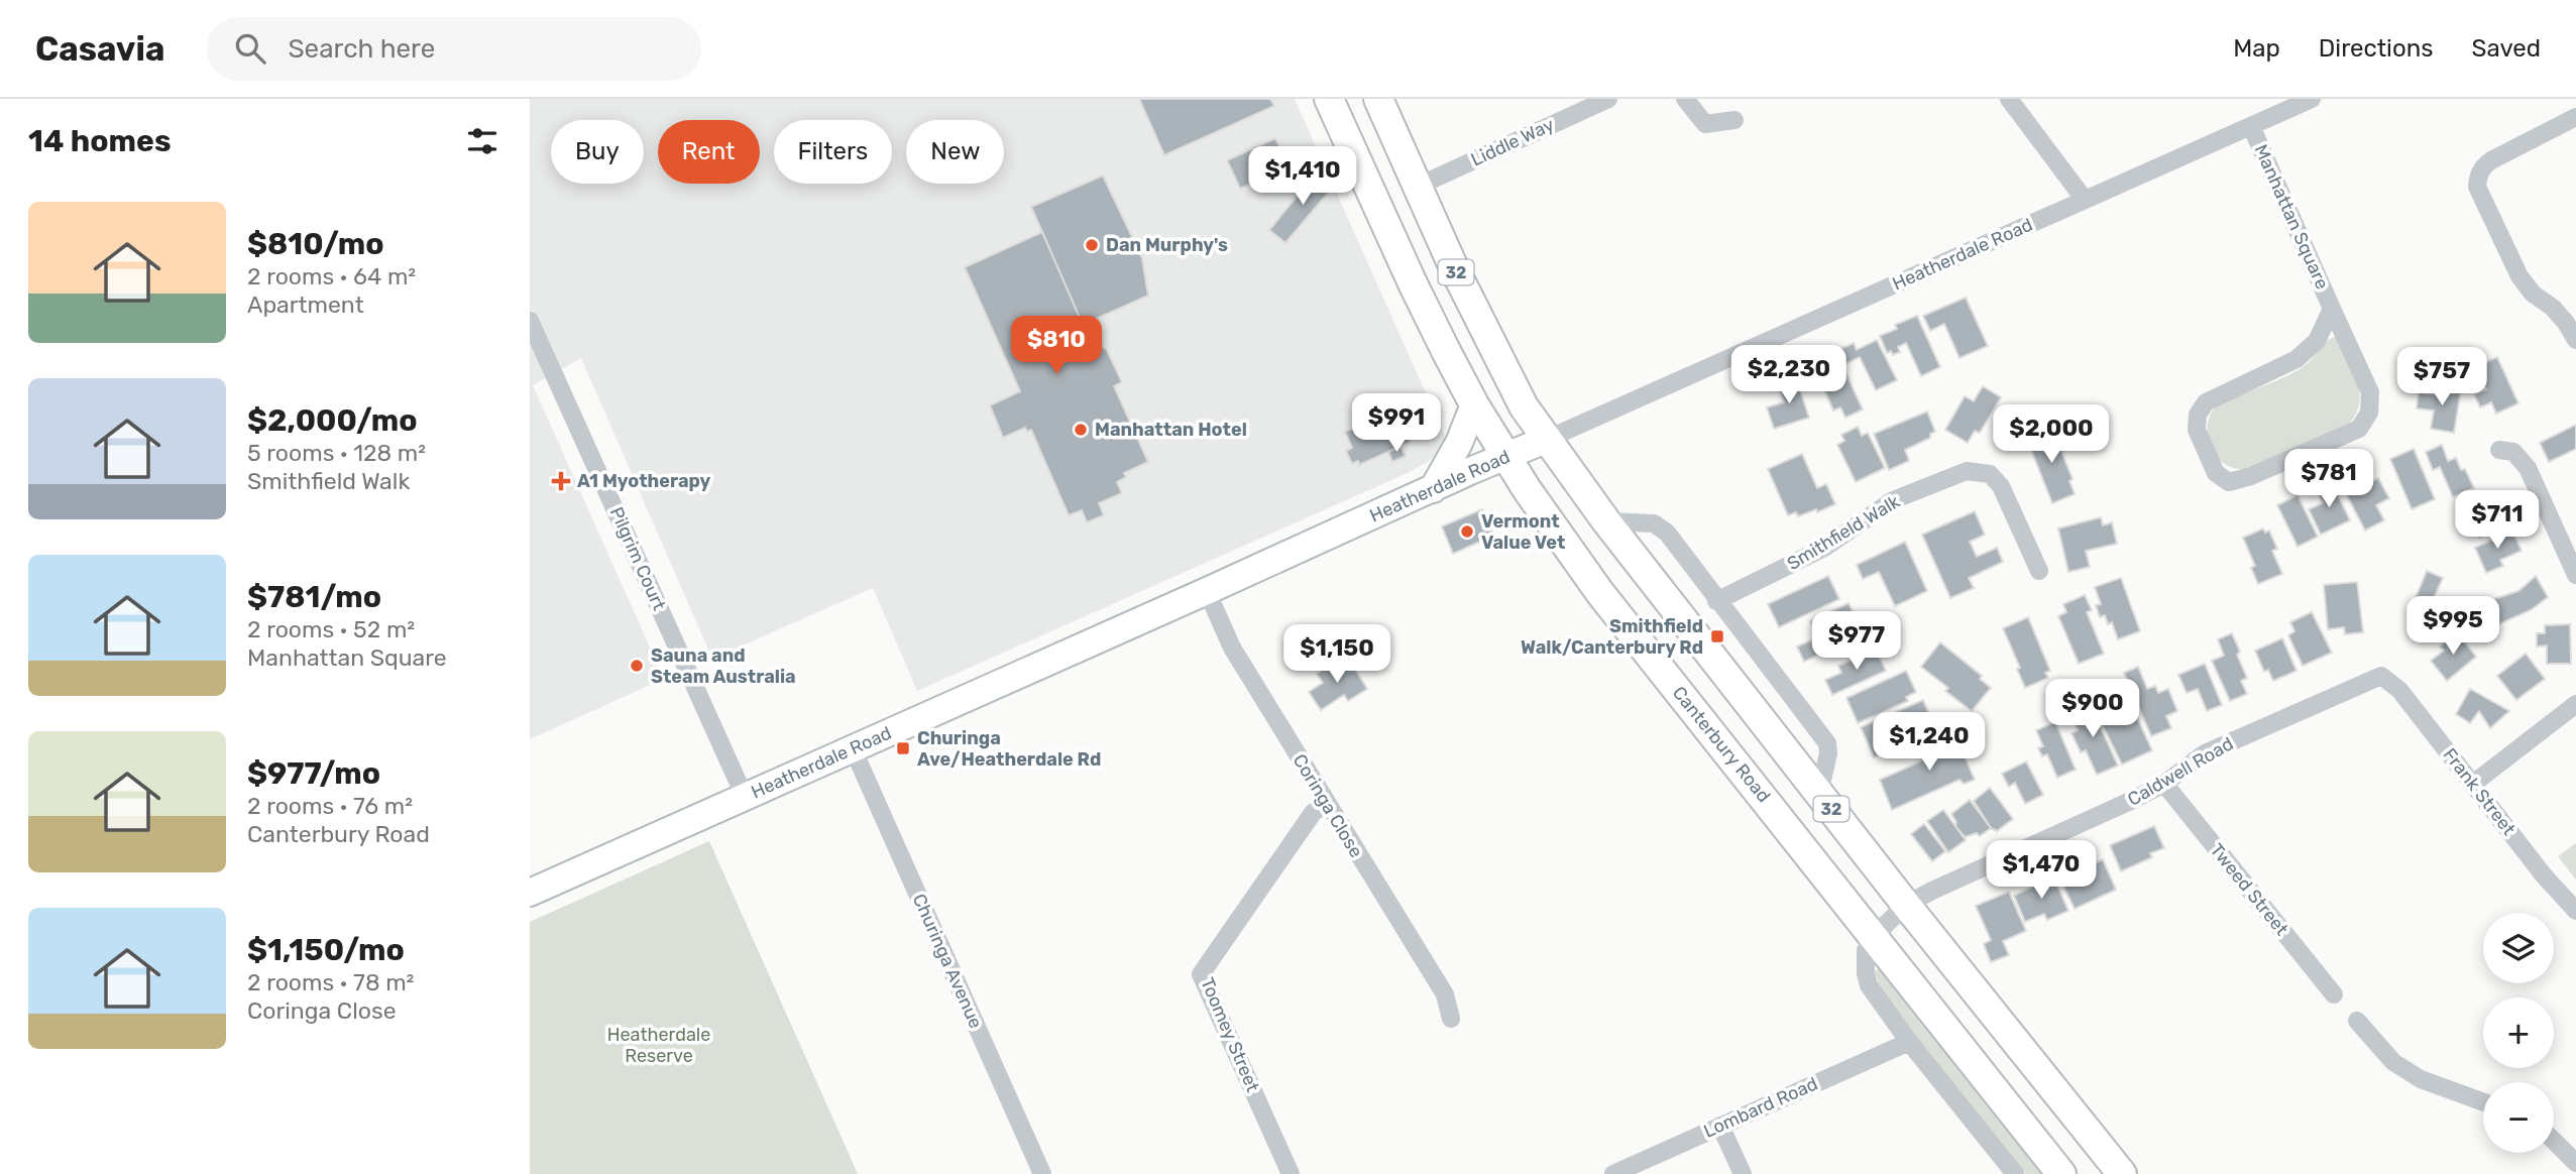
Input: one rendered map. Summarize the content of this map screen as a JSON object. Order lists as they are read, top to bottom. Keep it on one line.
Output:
{"streets":{"main road":["Heatherdale Road","32","Canterbury Road"],"street":["Liddle Way","Manhattan Square","Smithfield Walk","Pilgrim Court","Caldwell Road","Frank Street","Coringa Close","Tweed Street","Churinga Avenue","Toomey Street","Lombard Road"]},"crossings":[["Liddle Way","32"],["Manhattan Square","Heatherdale Road"],["Heatherdale Road","32"],["Heatherdale Road","Pilgrim Court"],["Heatherdale Road","Canterbury Road"],["Heatherdale Road","Coringa Close"],["Heatherdale Road","Churinga Avenue"],["32","Caldwell Road"],["Canterbury Road","Caldwell Road"],["Caldwell Road","Frank Street"],["Caldwell Road","Tweed Street"],["Coringa Close","Toomey Street"]],"parks":["Heatherdale Reserve"],"places":{"other":["Dan Murphy's","Manhattan Hotel","Vermont Value Vet","Sauna and Steam Australia"],"health":["A1 Myotherapy"],"transit":["Smithfield Walk/Canterbury Rd","Churinga Ave/Heatherdale Rd"]},"page":{"header":"Casavia","search":"Search here","nav":["Map","Directions","Saved"],"heading":"14 homes","chip":["Buy","Rent","Filters","New"],"price":["$1,410","$810","$2,230","$757","$991","$2,000","$781","$711","$995","$977","$1,150","$900","$1,240","$1,470"],"list":[{"name":"$810/mo","note":"2 rooms · 64 m² · Apartment"},{"name":"$2,000/mo","note":"5 rooms · 128 m² · Smithfield Walk"},{"name":"$781/mo","note":"2 rooms · 52 m² · Manhattan Square"},{"name":"$977/mo","note":"2 rooms · 76 m² · Canterbury Road"},{"name":"$1,150/mo","note":"2 rooms · 78 m² · Coringa Close"}],"map_buttons":["+","−"]}}
